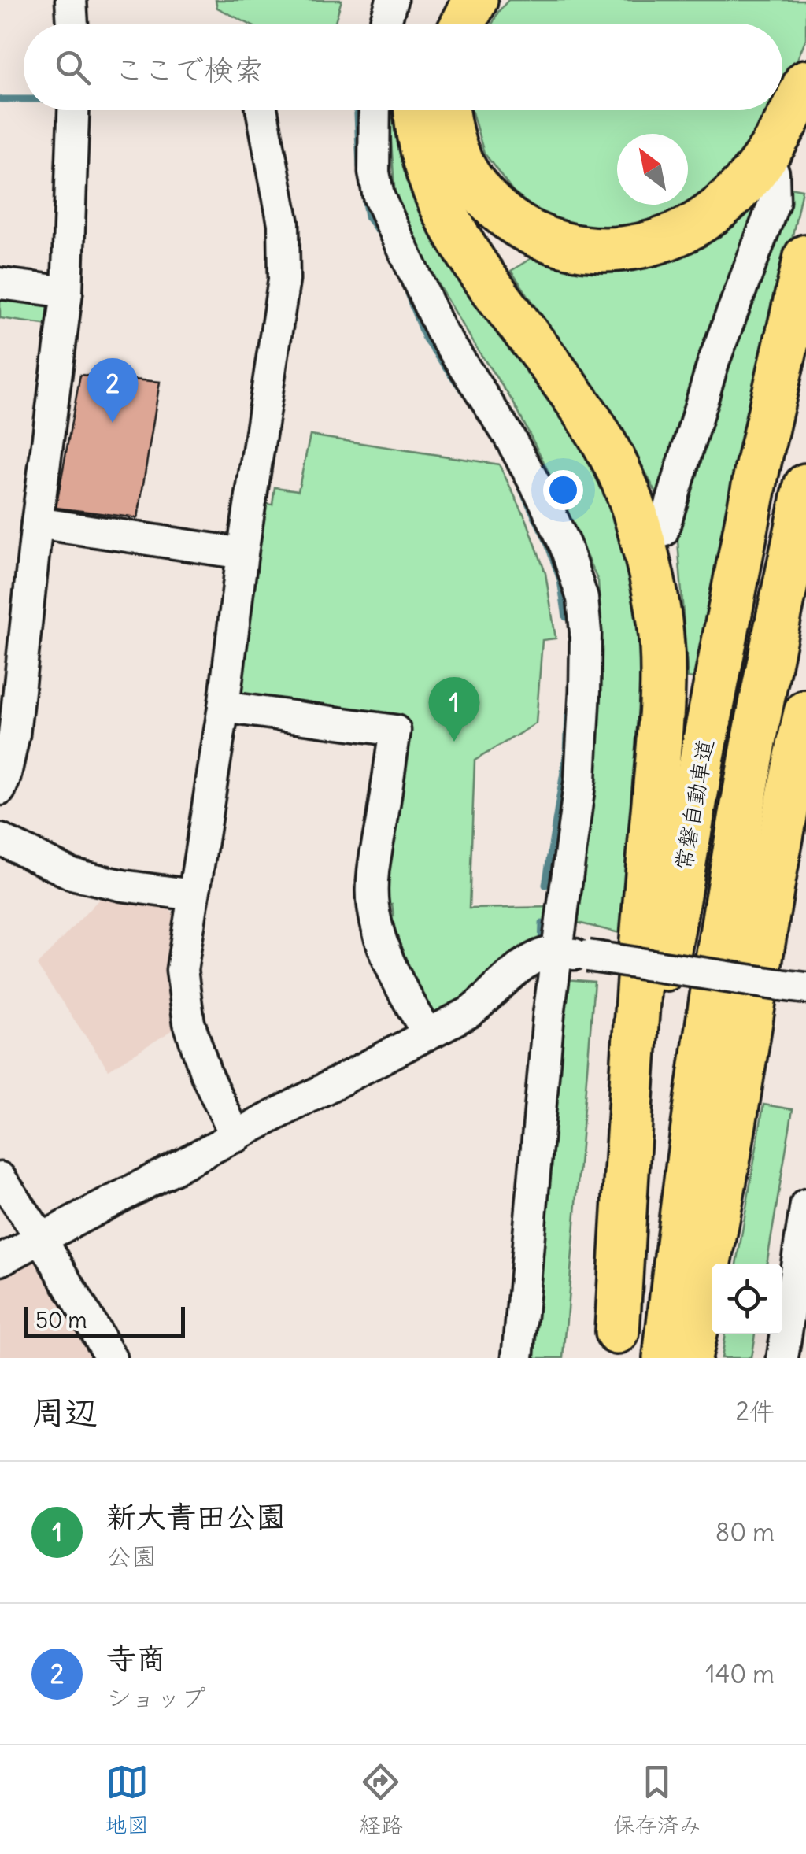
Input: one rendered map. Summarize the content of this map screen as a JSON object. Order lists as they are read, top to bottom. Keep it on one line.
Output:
{"streets":{"highway":["常磐自動車道"]},"scale_bar":"50 m","north":"top left","page":{"search":"ここで検索","pins":["2","1"],"scale":"50 m","heading":["周辺","2件"],"list":[{"mark":"1","name":"新大青田公園","note":"公園","value":"80 m"},{"mark":"2","name":"寺商","note":"ショップ","value":"140 m"}],"nav":["地図","経路","保存済み"]}}
